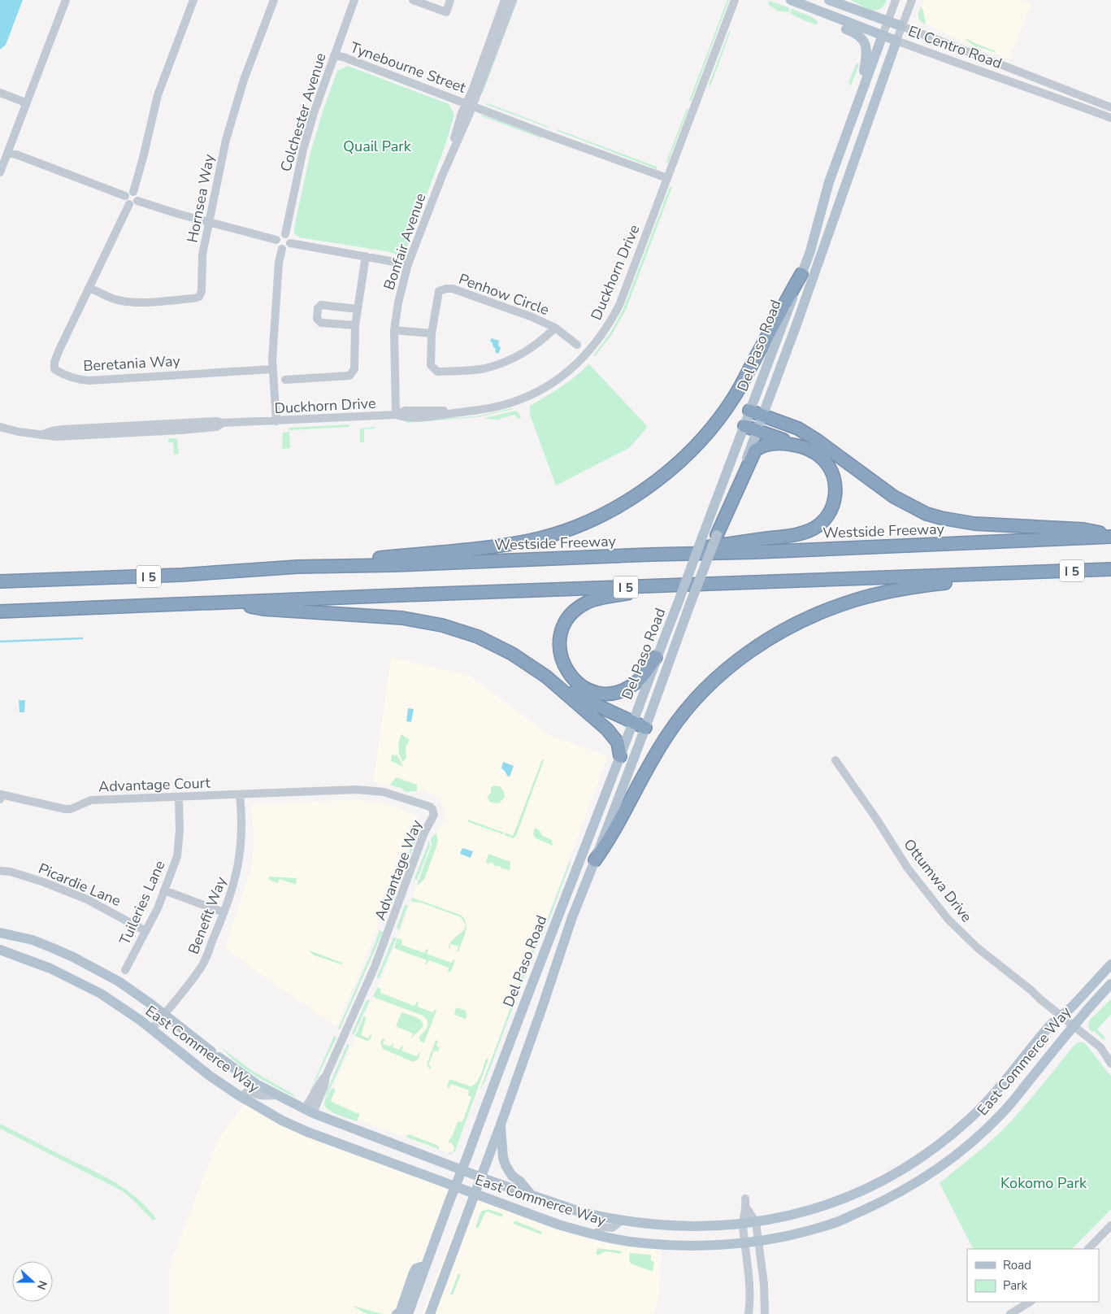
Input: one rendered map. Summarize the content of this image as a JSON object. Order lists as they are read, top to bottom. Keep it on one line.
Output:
{"streets":{"highway":["Westside Freeway","I 5"],"main road":["El Centro Road","Del Paso Road","East Commerce Way"],"street":["Tynebourne Street","Colchester Avenue","Hornsea Way","Bonfair Avenue","Duckhorn Drive","Penhow Circle","Beretania Way","Advantage Court","Advantage Way","Ottumwa Drive","Picardie Lane","Tuileries Lane","Benefit Way"]},"crossings":[["El Centro Road","Del Paso Road"],["Tynebourne Street","Colchester Avenue"],["Tynebourne Street","Bonfair Avenue"],["Tynebourne Street","Duckhorn Drive"],["Hornsea Way","Beretania Way"],["Bonfair Avenue","Duckhorn Drive"],["Del Paso Road","East Commerce Way"],["Advantage Court","Advantage Way"],["Advantage Court","Tuileries Lane"],["Advantage Court","Benefit Way"],["Advantage Way","Benefit Way"],["Advantage Way","East Commerce Way"],["Ottumwa Drive","East Commerce Way"],["Picardie Lane","Tuileries Lane"],["Benefit Way","East Commerce Way"]],"parks":["Quail Park","Kokomo Park"],"legend":["Road","Park"],"north":"right"}
